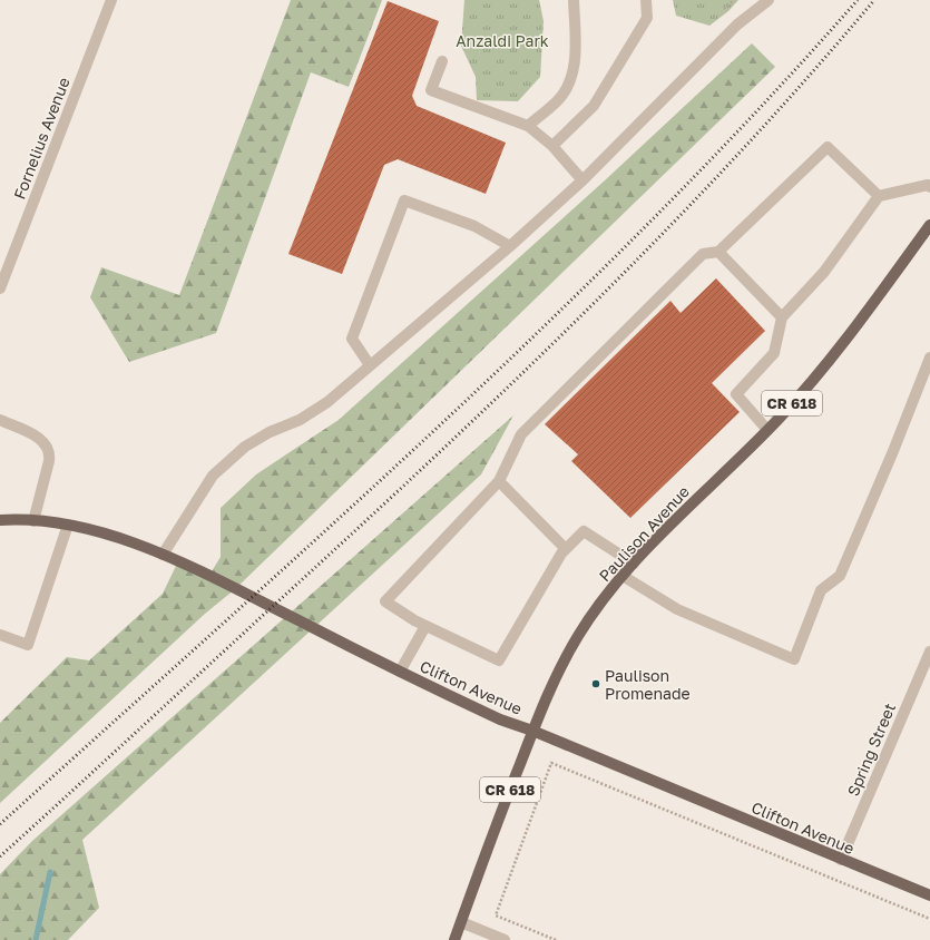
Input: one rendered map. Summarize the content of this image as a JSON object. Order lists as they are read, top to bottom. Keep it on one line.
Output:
{"streets":{"main road":["CR 618","Paulison Avenue","Clifton Avenue"],"street":["Fornelius Avenue","Spring Street"]},"crossings":[["Paulison Avenue","Clifton Avenue"],["Clifton Avenue","Spring Street"]],"parks":["Anzaldi Park"],"places":["Paulison Promenade"]}
